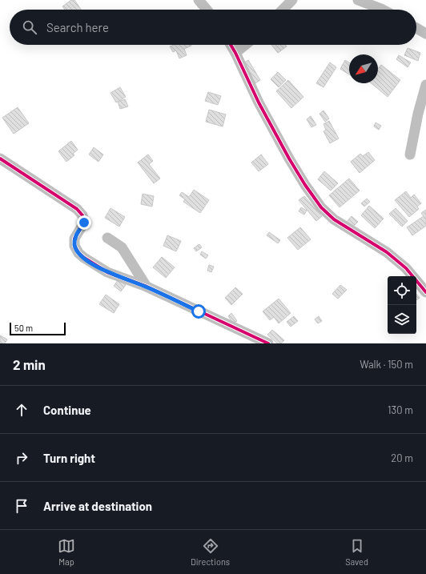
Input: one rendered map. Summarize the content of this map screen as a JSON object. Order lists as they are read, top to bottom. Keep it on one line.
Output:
{"scale_bar":"50 m","north":"bottom left","page":{"search":"Search here","scale":"50 m","heading":["2 min","Walk · 150 m"],"list":[["Continue","130 m"],["Turn right","20 m"],"Arrive at destination"],"nav":["Map","Directions","Saved"]}}
